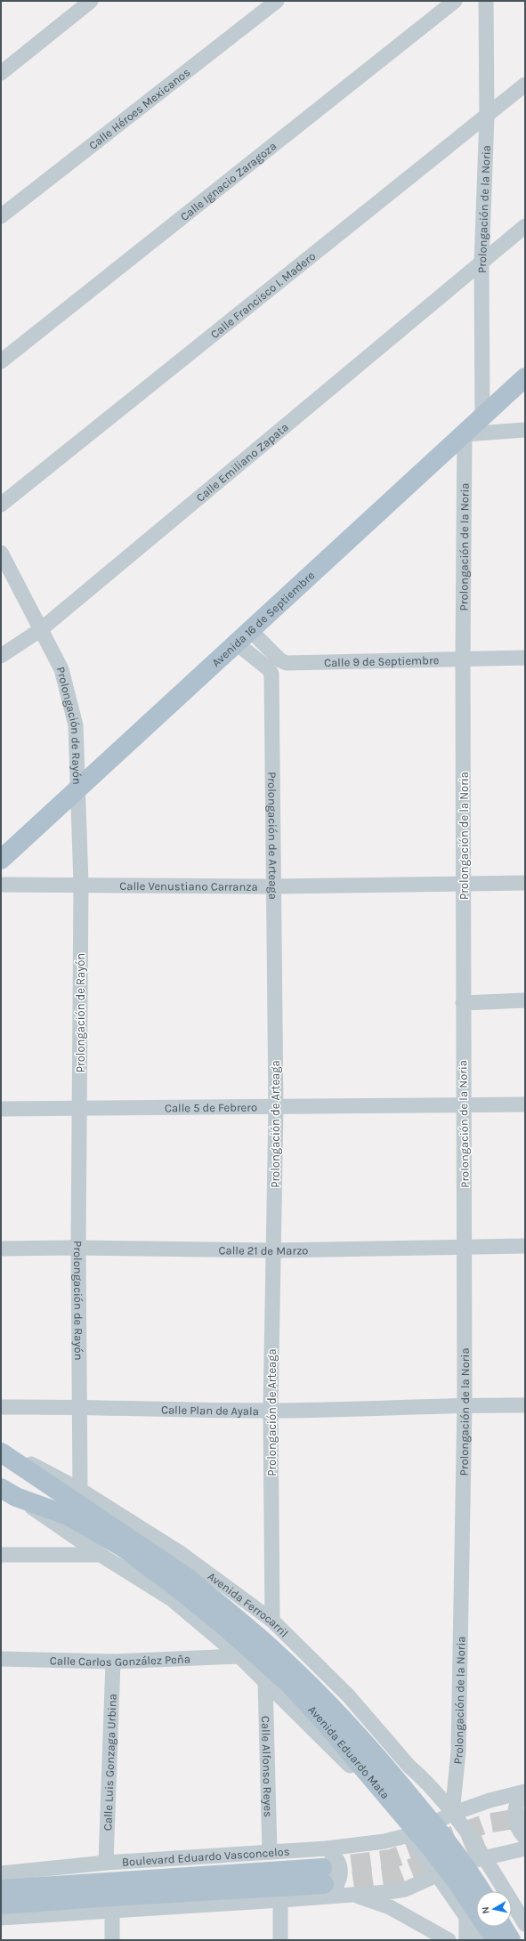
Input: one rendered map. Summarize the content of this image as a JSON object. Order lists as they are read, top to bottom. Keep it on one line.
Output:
{"streets":{"main road":["Avenida 16 de Septiembre","Avenida Ferrocarril","Avenida Eduardo Mata"],"street":["Calle Héroes Mexicanos","Calle Ignacio Zaragoza","Prolongación de la Noria","Calle Francisco I. Madero","Calle Emiliano Zapata","Calle 9 de Septiembre","Prolongación de Rayón","Prolongación de Arteaga","Calle Venustiano Carranza","Calle 5 de Febrero","Calle 21 de Marzo","Calle Plan de Ayala","Calle Carlos González Peña","Calle Luis Gonzaga Urbina","Calle Alfonso Reyes","Boulevard Eduardo Vasconcelos"]},"crossings":[["Prolongación de la Noria","Calle Francisco I. Madero"],["Prolongación de la Noria","Calle Emiliano Zapata"],["Prolongación de la Noria","Avenida 16 de Septiembre"],["Prolongación de la Noria","Calle 9 de Septiembre"],["Prolongación de la Noria","Calle Venustiano Carranza"],["Prolongación de la Noria","Calle 5 de Febrero"],["Prolongación de la Noria","Calle 21 de Marzo"],["Prolongación de la Noria","Calle Plan de Ayala"],["Prolongación de la Noria","Avenida Ferrocarril"],["Prolongación de la Noria","Boulevard Eduardo Vasconcelos"],["Calle Emiliano Zapata","Prolongación de Rayón"],["Avenida 16 de Septiembre","Calle 9 de Septiembre"],["Avenida 16 de Septiembre","Prolongación de Rayón"],["Avenida 16 de Septiembre","Prolongación de Arteaga"],["Prolongación de Rayón","Calle Venustiano Carranza"],["Prolongación de Rayón","Calle 5 de Febrero"],["Prolongación de Rayón","Calle 21 de Marzo"],["Prolongación de Rayón","Calle Plan de Ayala"],["Prolongación de Rayón","Avenida Ferrocarril"],["Prolongación de Arteaga","Calle Venustiano Carranza"],["Prolongación de Arteaga","Calle 5 de Febrero"],["Prolongación de Arteaga","Calle 21 de Marzo"],["Prolongación de Arteaga","Calle Plan de Ayala"],["Prolongación de Arteaga","Avenida Ferrocarril"],["Avenida Ferrocarril","Avenida Eduardo Mata"],["Avenida Ferrocarril","Boulevard Eduardo Vasconcelos"],["Calle Carlos González Peña","Calle Luis Gonzaga Urbina"],["Calle Luis Gonzaga Urbina","Boulevard Eduardo Vasconcelos"],["Calle Alfonso Reyes","Boulevard Eduardo Vasconcelos"]],"north":"left"}
